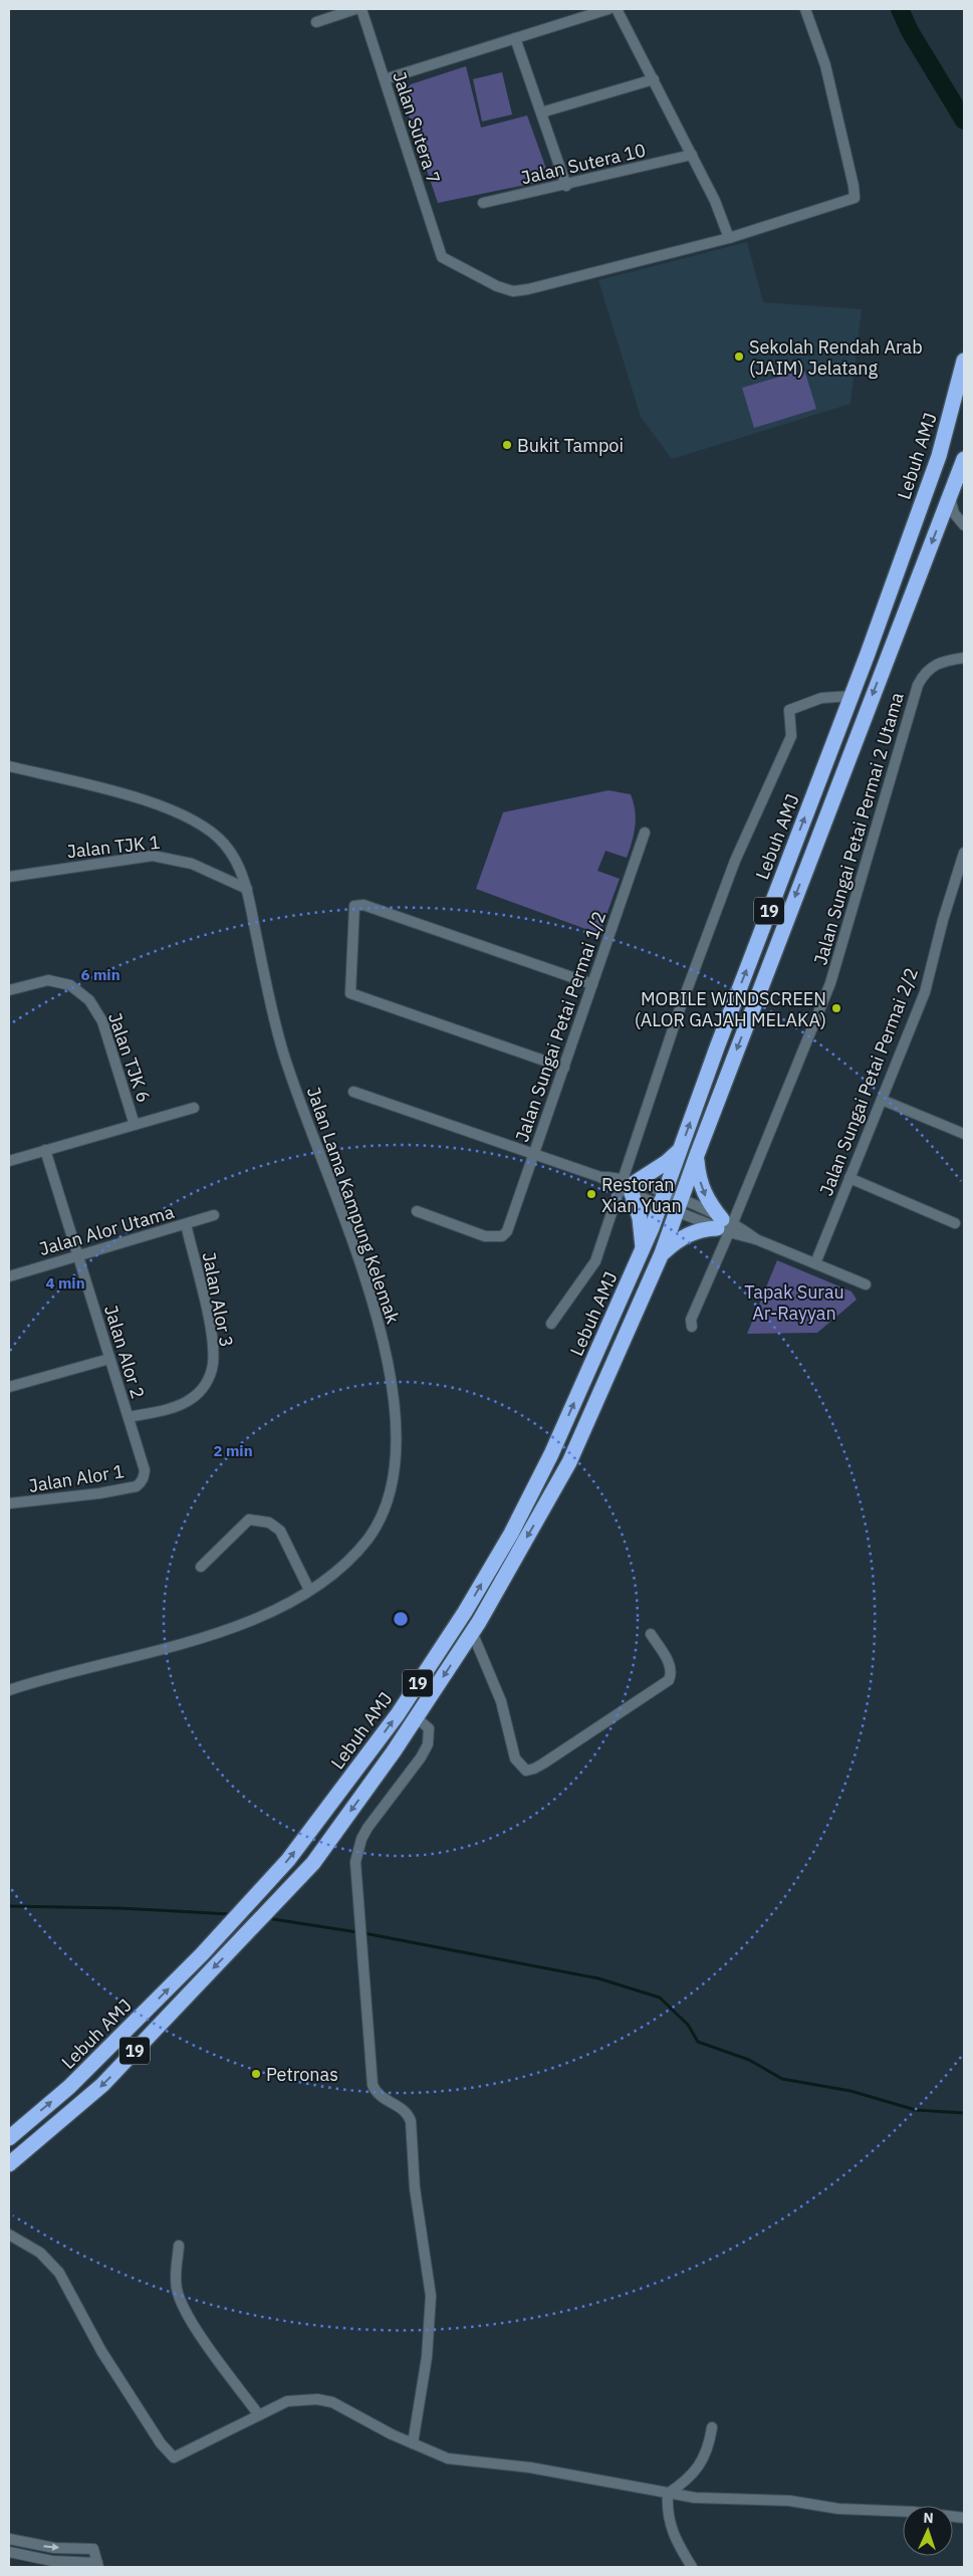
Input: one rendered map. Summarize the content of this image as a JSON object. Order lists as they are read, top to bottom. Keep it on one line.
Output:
{"streets":{"highway":["Lebuh AMJ","19"],"street":["Jalan Sutera 7","Jalan Sutera 10","Jalan Sungai Petai Permai 2 Utama","Jalan TJK 1","Jalan Sungai Petai Permai 1/2","Jalan TJK 6","Jalan Sungai Petai Permai 2/2","Jalan Lama Kampung Kelemak","Jalan Alor Utama","Jalan Alor 3","Jalan Alor 2","Jalan Alor 1"]},"crossings":[["Jalan TJK 1","Jalan Lama Kampung Kelemak"],["Jalan Alor Utama","Jalan Alor 3"],["Jalan Alor Utama","Jalan Alor 2"],["Jalan Alor 3","Jalan Alor 2"],["Jalan Alor 2","Jalan Alor 1"]],"parks":["Tapak Surau Ar-Rayyan"],"places":["Sekolah Rendah Arab (JAIM) Jelatang","Bukit Tampoi","MOBILE WINDSCREEN (ALOR GAJAH MELAKA)","Restoran Xian Yuan","Petronas"],"north":"top","rings":["6 min","4 min","2 min"]}
